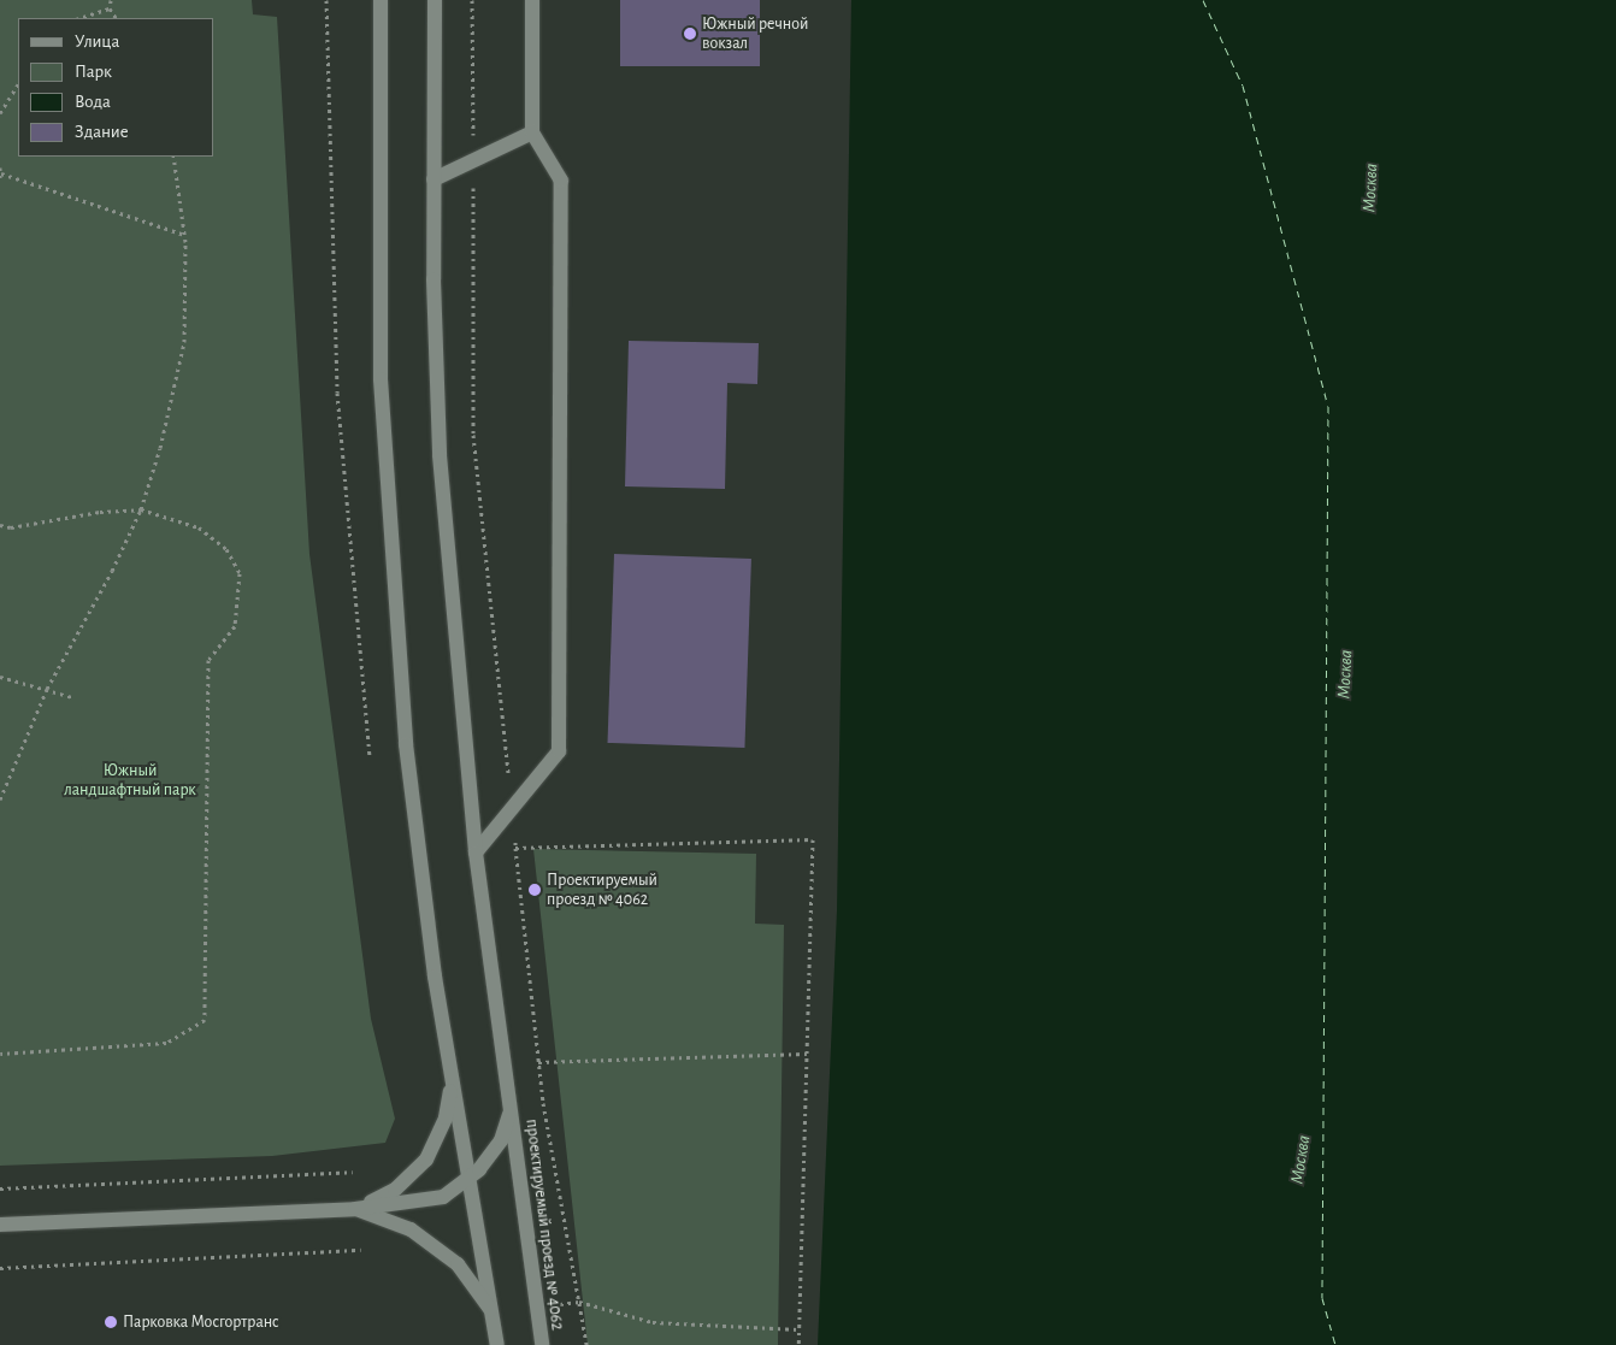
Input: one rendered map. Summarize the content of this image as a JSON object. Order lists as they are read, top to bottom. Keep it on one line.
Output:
{"streets":{"main road":["проектируемый проезд № 4062"]},"water":["Москва"],"parks":["Южный ландшафтный парк"],"places":["Южный речной вокзал","Проектируемый проезд № 4062","Парковка Мосгортранс"],"legend":["Улица","Парк","Вода","Здание"]}
